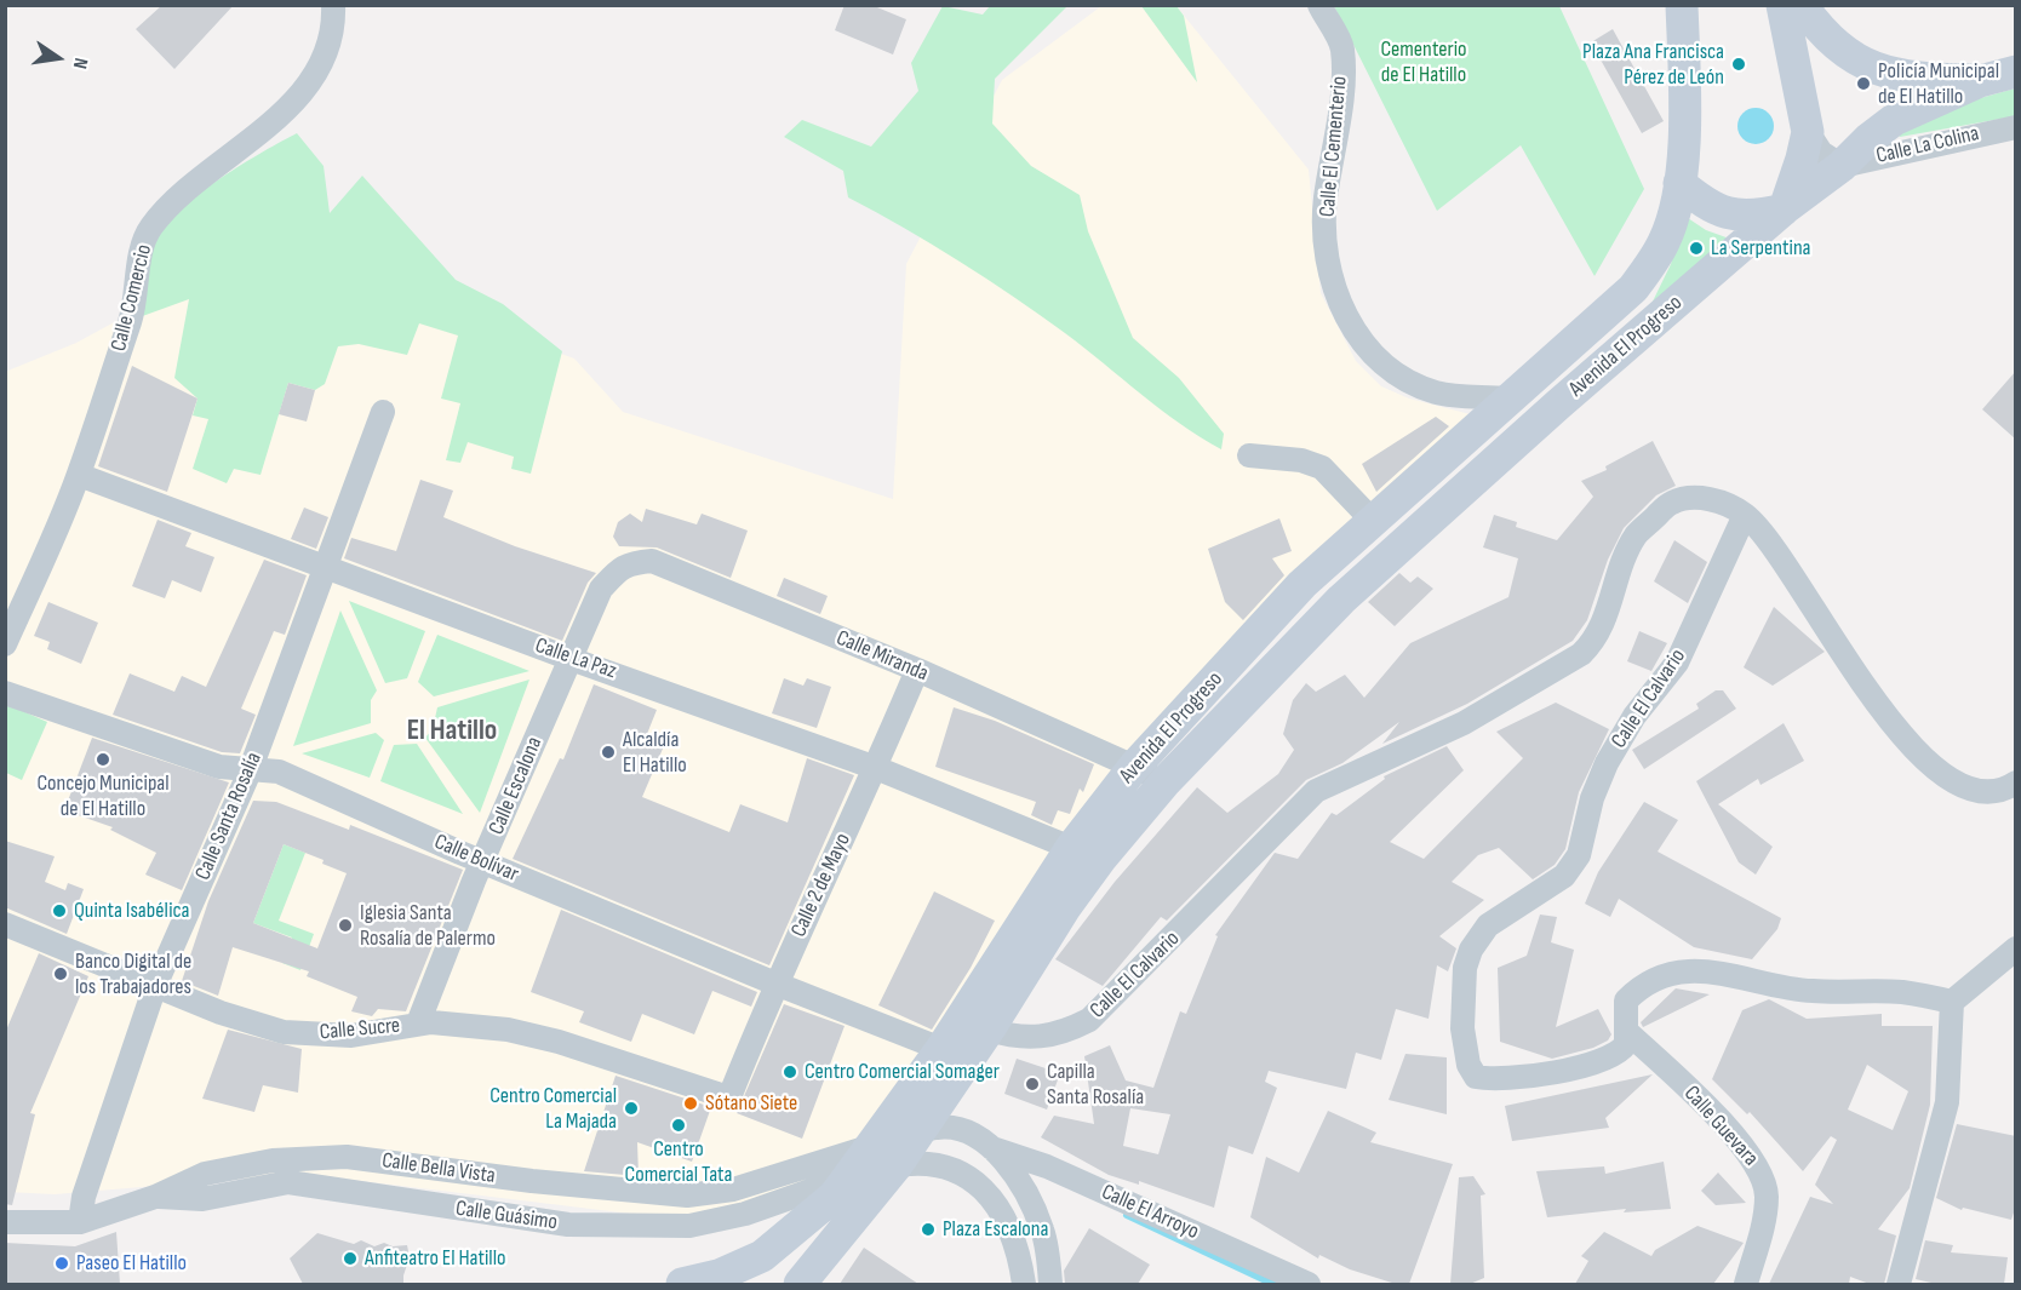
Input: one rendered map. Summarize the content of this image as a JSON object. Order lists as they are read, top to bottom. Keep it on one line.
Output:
{"streets":{"street":["Calle La Colina","Calle El Cementerio","Calle Comercio","Avenida El Progreso","Calle Miranda","Calle La Paz","Calle El Calvario","Calle Escalona","Calle Santa Rosalía","Calle Bolívar","Calle 2 de Mayo","Calle Sucre","Calle Guevara","Calle Bella Vista","Calle El Arroyo","Calle Guásimo"]},"crossings":[["Calle La Colina","Avenida El Progreso"],["Calle El Cementerio","Avenida El Progreso"],["Calle Comercio","Calle La Paz"],["Avenida El Progreso","Calle Miranda"],["Avenida El Progreso","Calle La Paz"],["Avenida El Progreso","Calle El Calvario"],["Avenida El Progreso","Calle Bolívar"],["Avenida El Progreso","Calle Bella Vista"],["Avenida El Progreso","Calle Guásimo"],["Calle Miranda","Calle Escalona"],["Calle Miranda","Calle 2 de Mayo"],["Calle La Paz","Calle Escalona"],["Calle La Paz","Calle Santa Rosalía"],["Calle La Paz","Calle 2 de Mayo"],["Calle El Calvario","Calle Guevara"],["Calle Escalona","Calle Bolívar"],["Calle Escalona","Calle Sucre"],["Calle Santa Rosalía","Calle Bolívar"],["Calle Santa Rosalía","Calle Sucre"],["Calle Santa Rosalía","Calle Bella Vista"],["Calle Bolívar","Calle 2 de Mayo"],["Calle 2 de Mayo","Calle Sucre"],["Calle Bella Vista","Calle Guásimo"]],"districts":["El Hatillo"],"parks":["Cementerio de El Hatillo"],"places":["Plaza Ana Francisca Pérez de León","Policía Municipal de El Hatillo","La Serpentina","Alcaldía El Hatillo","Concejo Municipal de El Hatillo","Quinta Isabélica","Iglesia Santa Rosalía de Palermo","Banco Digital de los Trabajadores","Centro Comercial Somager","Capilla Santa Rosalía","Sótano Siete","Centro Comercial La Majada","Centro Comercial Tata","Plaza Escalona","Anfiteatro El Hatillo","Paseo El Hatillo"],"north":"right"}
